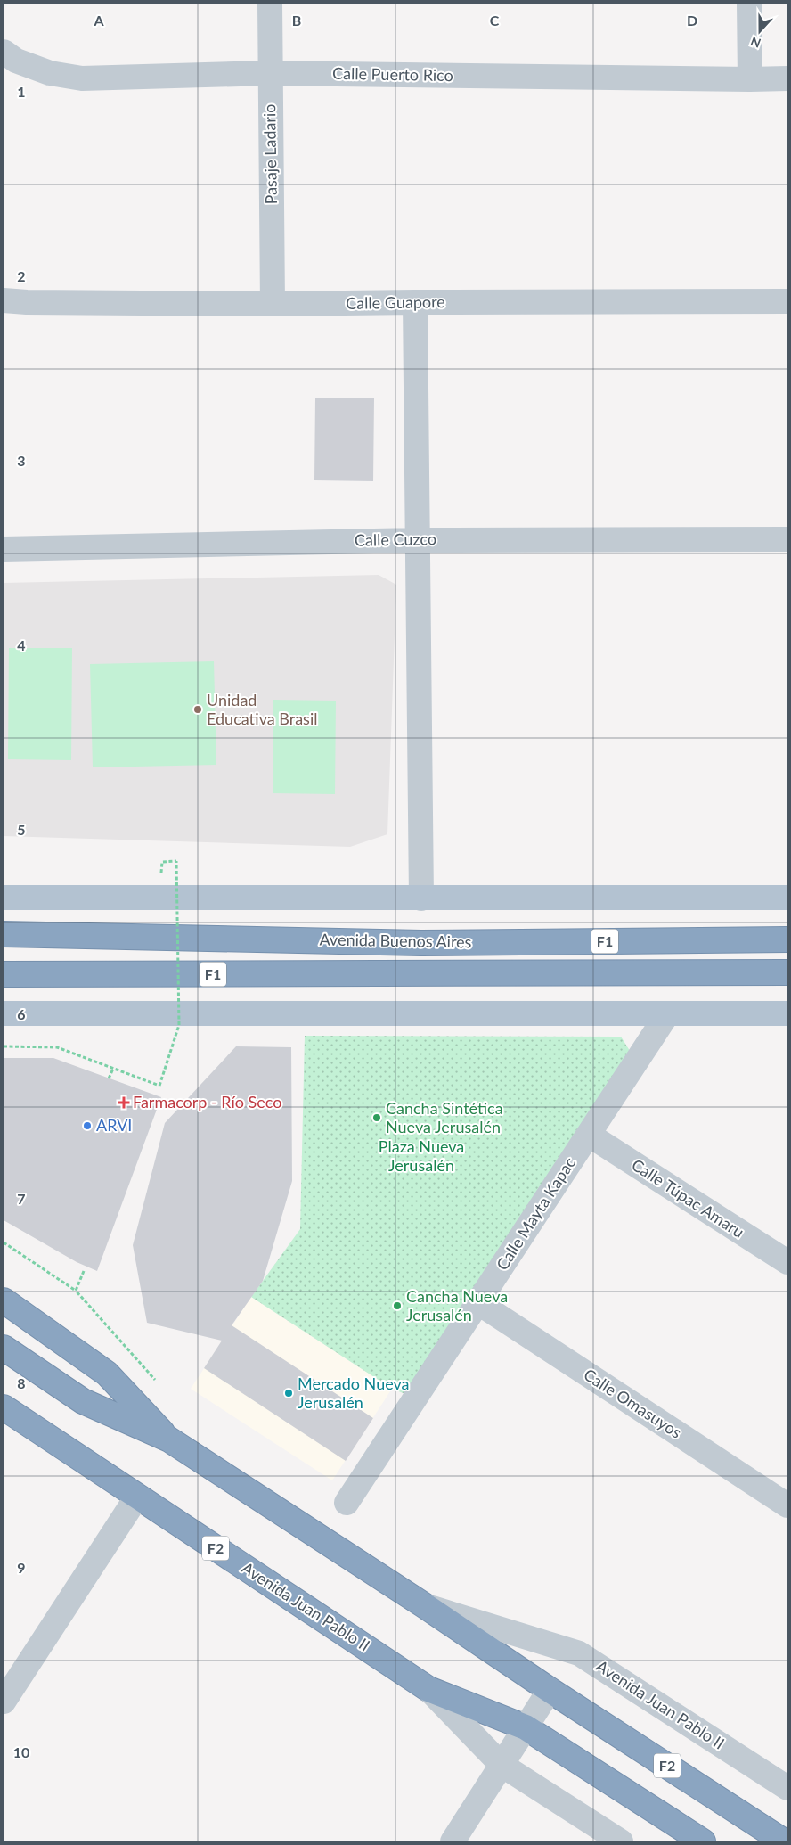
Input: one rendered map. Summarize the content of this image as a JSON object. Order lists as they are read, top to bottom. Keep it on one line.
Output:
{"streets":{"highway":["Avenida Buenos Aires","F1","F2","Avenida Juan Pablo II"],"street":["Calle Puerto Rico","Pasaje Ladario","Calle Guapore","Calle Cuzco","Calle Túpac Amaru","Calle Mayta Kapac","Calle Omasuyos"]},"crossings":[["Calle Puerto Rico","Pasaje Ladario"],["Pasaje Ladario","Calle Guapore"],["Calle Túpac Amaru","Calle Mayta Kapac"],["Calle Mayta Kapac","Calle Omasuyos"]],"parks":["Plaza Nueva Jerusalén"],"places":{"other":["Unidad Educativa Brasil","Cancha Sintética Nueva Jerusalén","ARVI","Cancha Nueva Jerusalén","Mercado Nueva Jerusalén"],"health":["Farmacorp - Río Seco"]},"north":"bottom","grid":{"columns":["A","B","C","D"],"rows":["1","2","3","4","5","6","7","8","9","10"]}}
